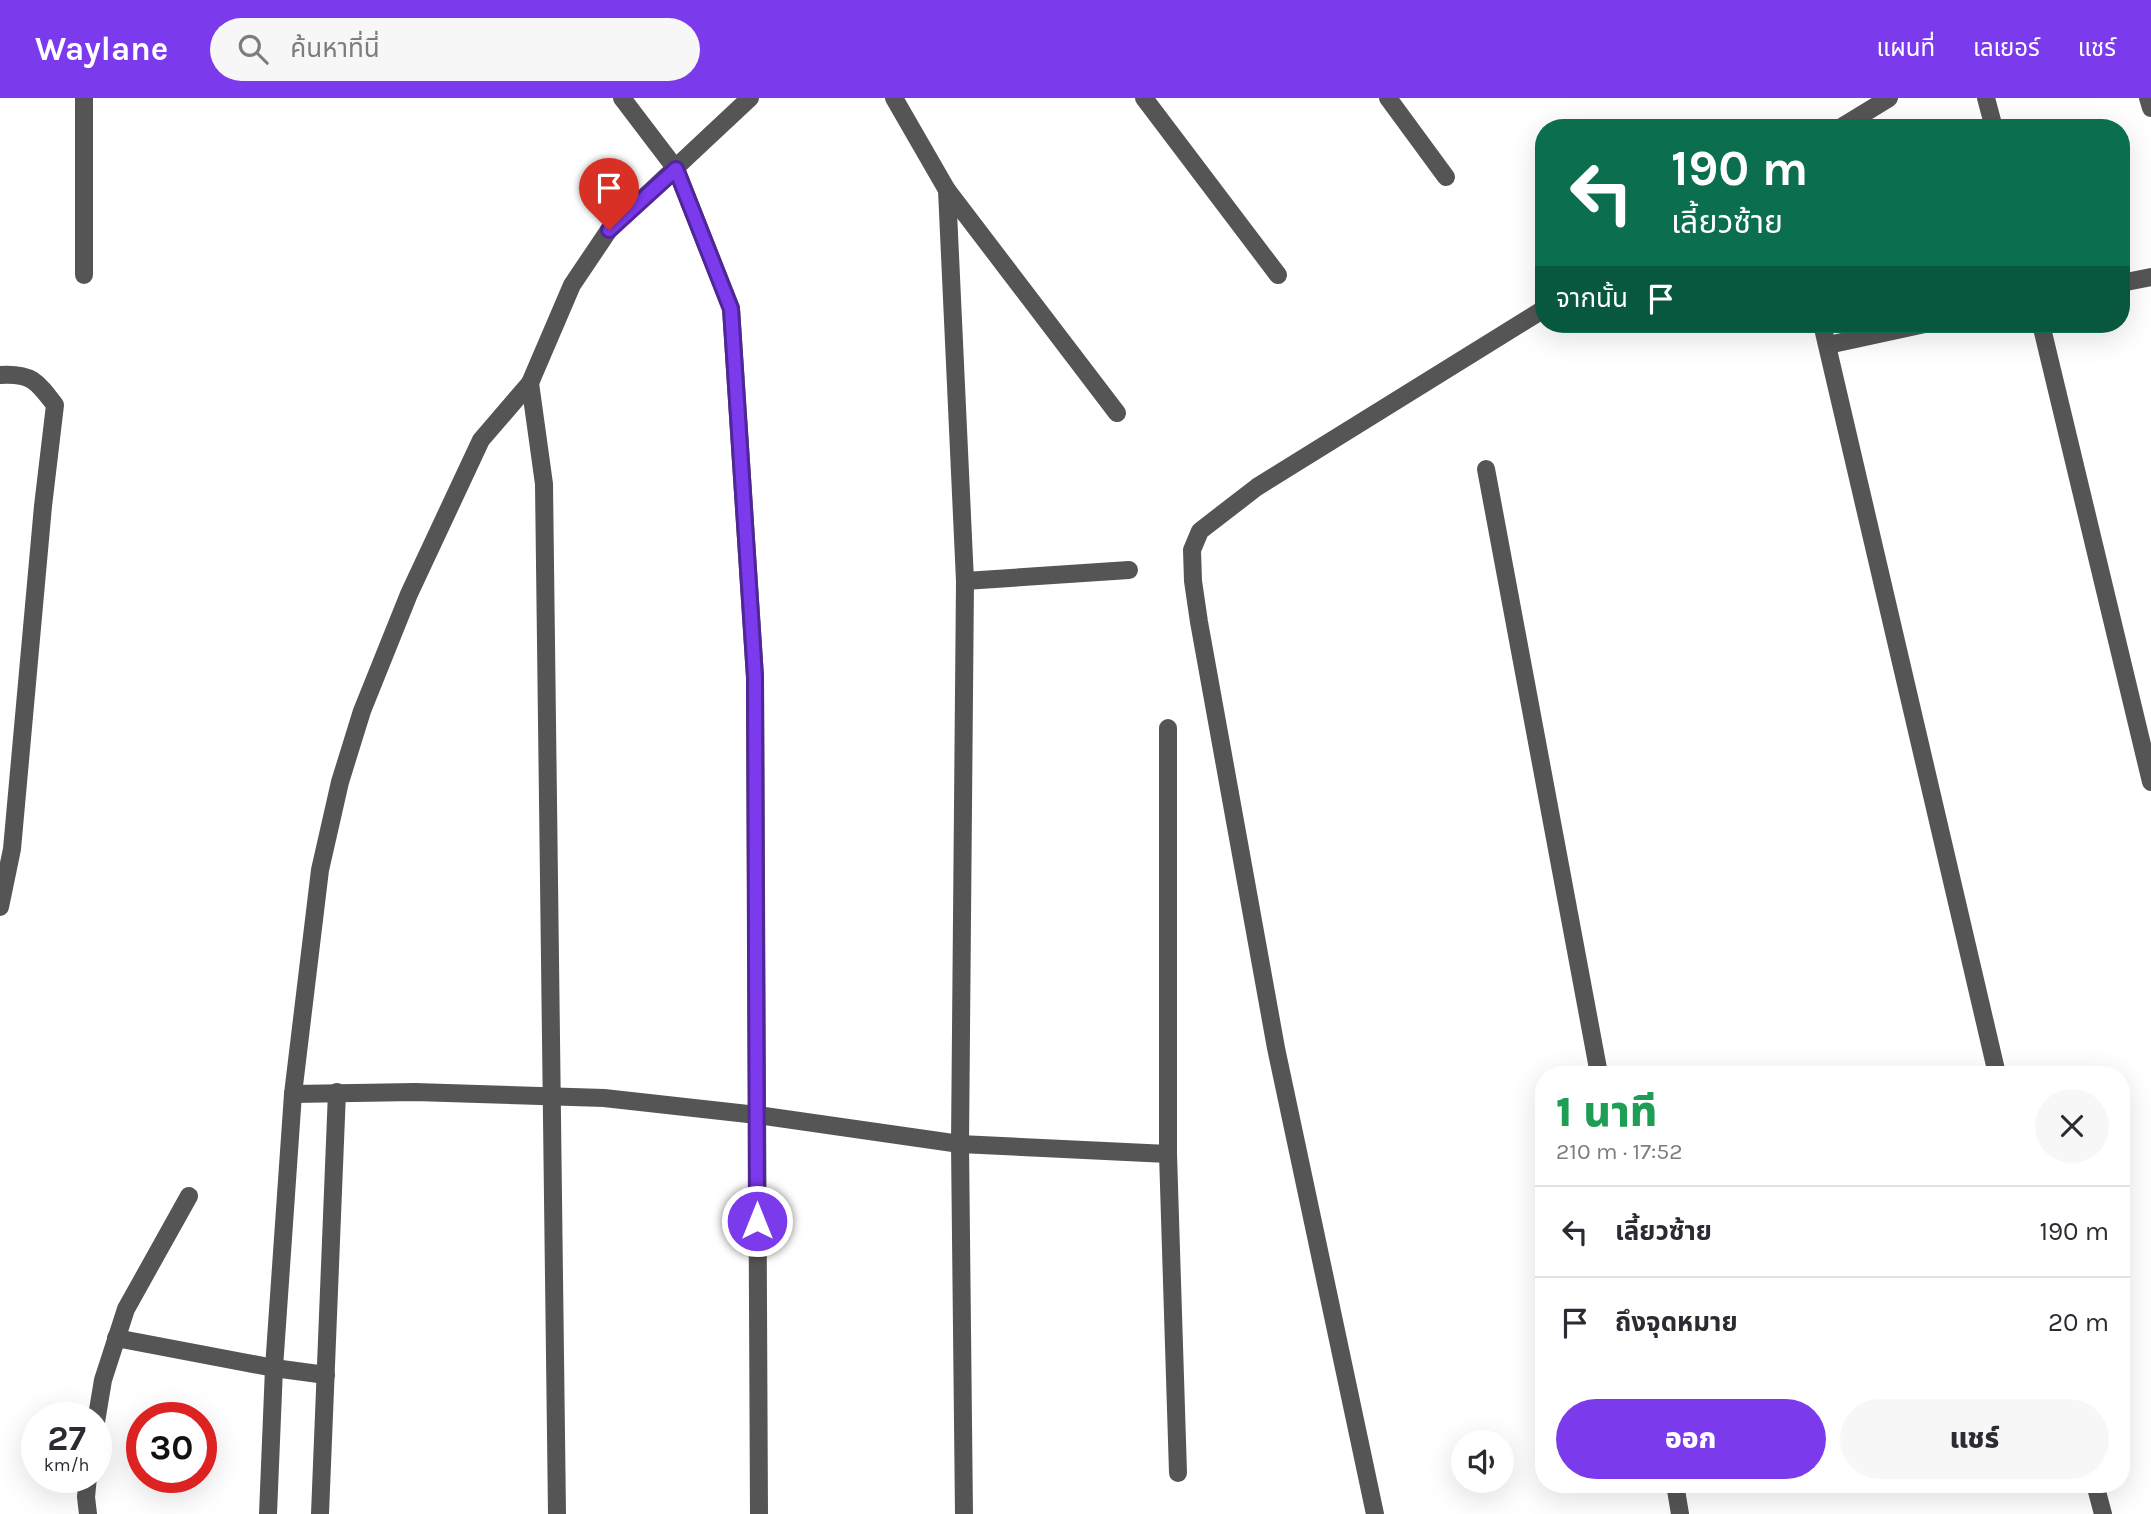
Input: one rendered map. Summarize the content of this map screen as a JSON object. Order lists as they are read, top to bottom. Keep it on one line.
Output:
{"page":{"header":"Waylane","search":"ค้นหาที่นี่","nav":["แผนที่","เลเยอร์","แชร์"],"turn":["190 m","เลี้ยวซ้าย"],"then":"จากนั้น","heading":["1 นาที","210 m · 17:52"],"list":[{"name":"เลี้ยวซ้าย","value":"190 m"},{"name":"ถึงจุดหมาย","value":"20 m"}],"buttons":["ออก","แชร์"],"speed":"27 km/h","limit":"30"}}
